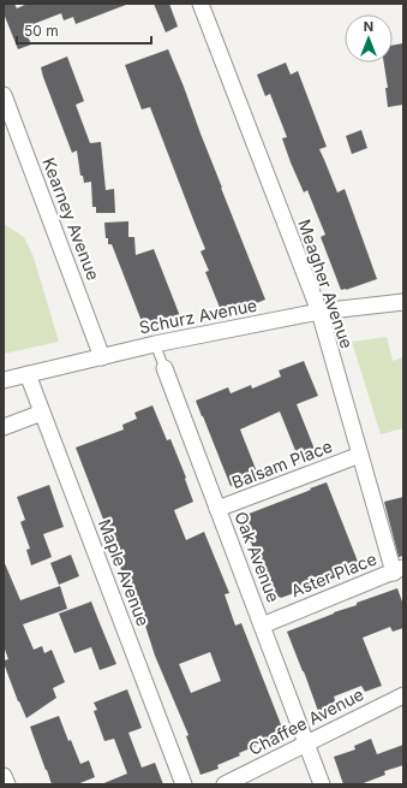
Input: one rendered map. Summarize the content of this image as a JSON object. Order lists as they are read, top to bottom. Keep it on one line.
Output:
{"streets":{"street":["Kearney Avenue","Meagher Avenue","Schurz Avenue","Balsam Place","Oak Avenue","Maple Avenue","Aster Place","Chaffee Avenue"]},"crossings":[["Kearney Avenue","Schurz Avenue"],["Meagher Avenue","Schurz Avenue"],["Meagher Avenue","Balsam Place"],["Meagher Avenue","Aster Place"],["Schurz Avenue","Oak Avenue"],["Schurz Avenue","Maple Avenue"],["Balsam Place","Oak Avenue"],["Oak Avenue","Aster Place"],["Oak Avenue","Chaffee Avenue"]],"scale_bar":"50 m","north":"top"}
